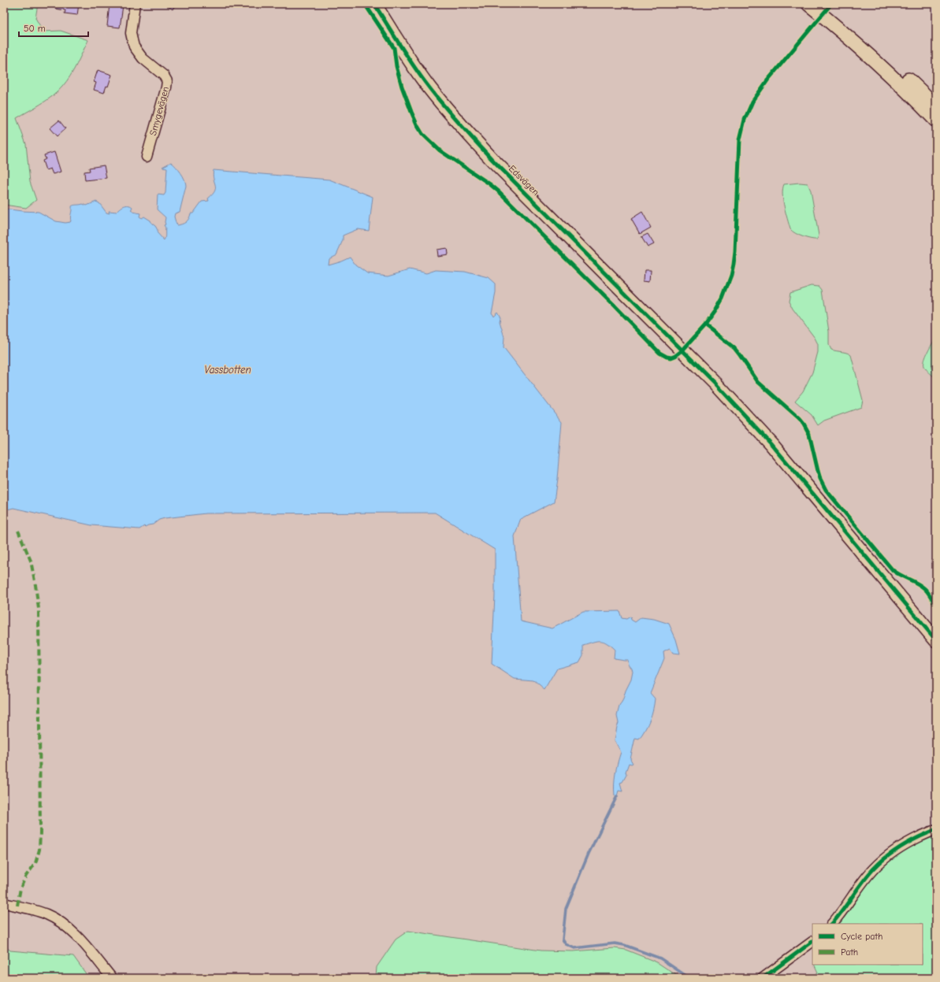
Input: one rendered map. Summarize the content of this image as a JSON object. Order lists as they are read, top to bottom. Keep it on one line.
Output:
{"streets":{"street":["Smygevägen","Edsvägen"]},"water":["Vassbotten"],"legend":["Cycle path","Path"],"scale_bar":"50 m"}
